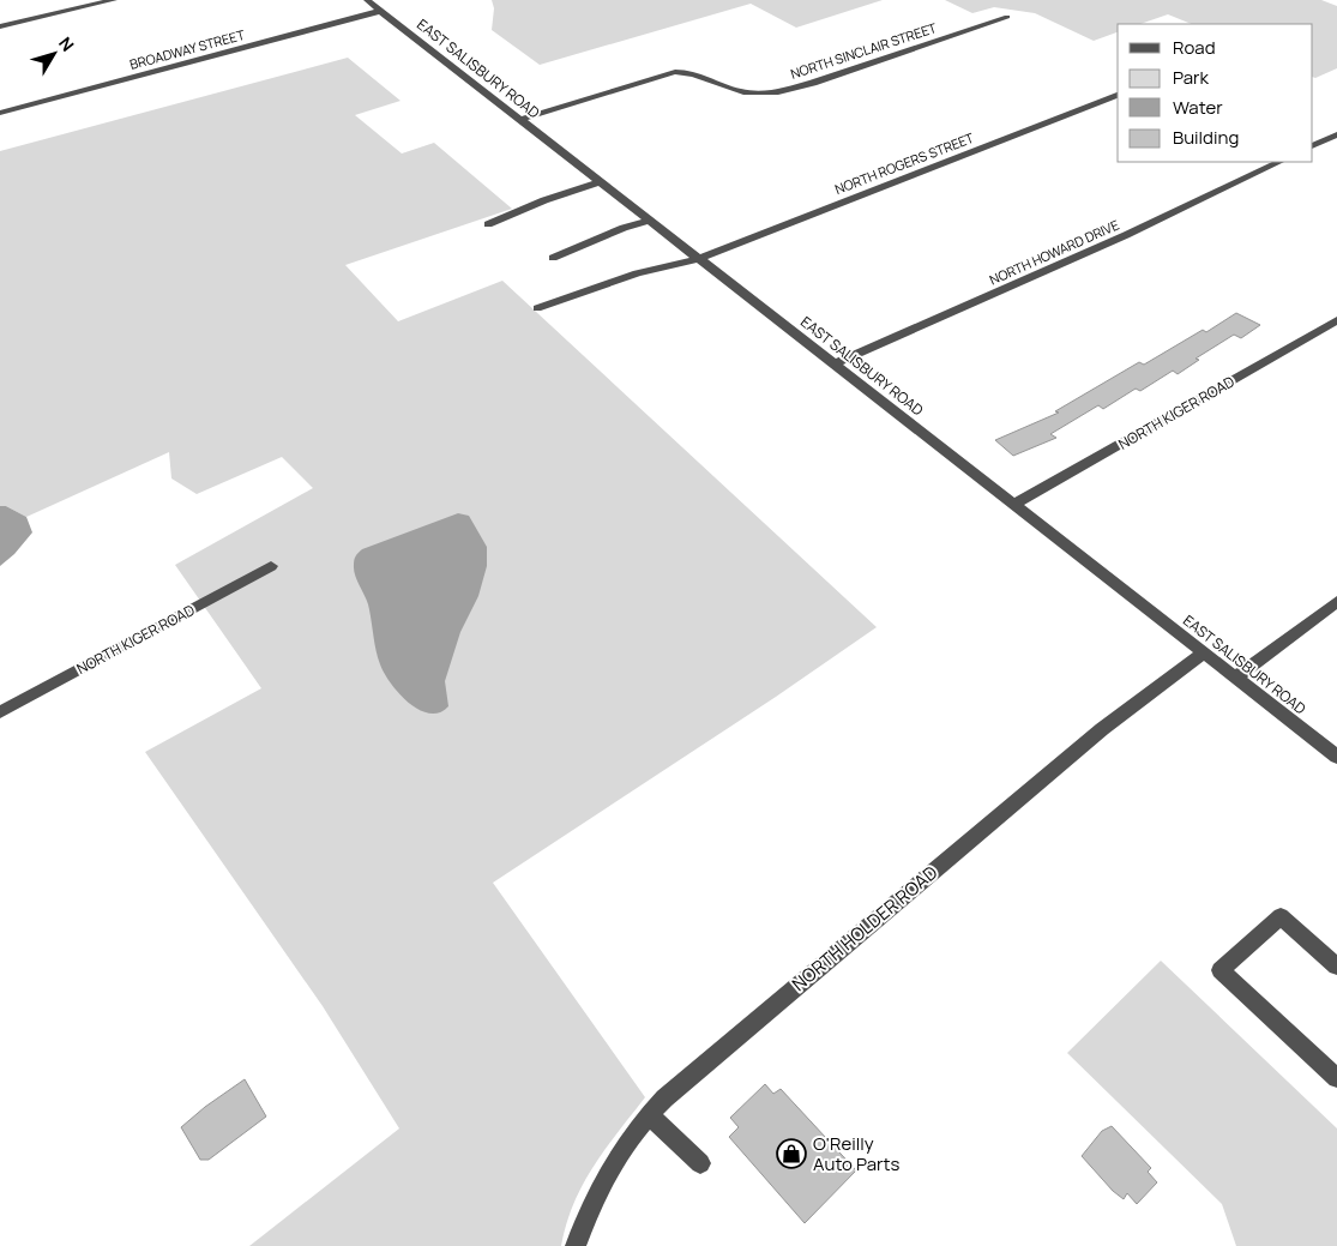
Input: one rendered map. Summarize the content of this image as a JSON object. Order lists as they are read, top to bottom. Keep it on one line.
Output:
{"streets":{"street":["BROADWAY STREET","NORTH SINCLAIR STREET","EAST SALISBURY ROAD","NORTH ROGERS STREET","NORTH HOWARD DRIVE","NORTH KIGER ROAD","NORTH HOLDER ROAD"]},"crossings":[["BROADWAY STREET","EAST SALISBURY ROAD"],["NORTH SINCLAIR STREET","EAST SALISBURY ROAD"],["EAST SALISBURY ROAD","NORTH ROGERS STREET"],["EAST SALISBURY ROAD","NORTH HOWARD DRIVE"],["EAST SALISBURY ROAD","NORTH KIGER ROAD"],["EAST SALISBURY ROAD","NORTH HOLDER ROAD"]],"places":{"shop":["O'Reilly Auto Parts"]},"legend":["Road","Park","Water","Building"],"north":"top right"}
